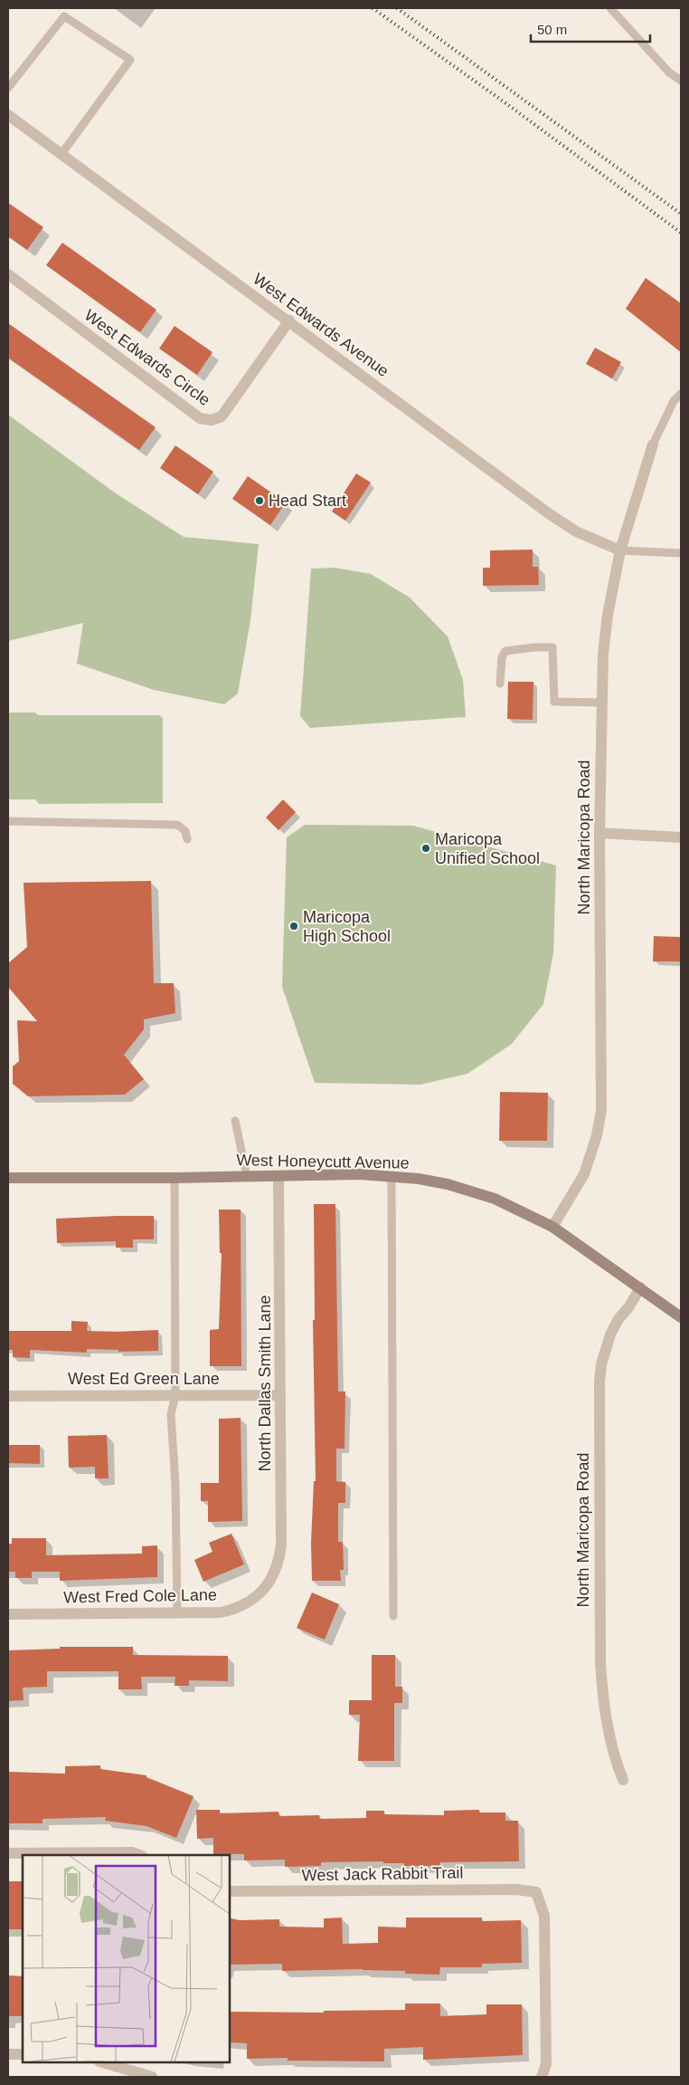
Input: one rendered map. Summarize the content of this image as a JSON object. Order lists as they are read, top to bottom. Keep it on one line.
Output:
{"streets":{"street":["West Edwards Avenue","West Edwards Circle","North Maricopa Road","West Honeycutt Avenue","West Ed Green Lane","North Dallas Smith Lane","West Fred Cole Lane","West Jack Rabbit Trail"]},"crossings":[["West Edwards Avenue","West Edwards Circle"],["West Edwards Avenue","North Maricopa Road"],["North Maricopa Road","West Honeycutt Avenue"],["West Honeycutt Avenue","North Dallas Smith Lane"],["West Ed Green Lane","North Dallas Smith Lane"],["North Dallas Smith Lane","West Fred Cole Lane"]],"places":["Head Start","Maricopa Unified School","Maricopa High School"],"scale_bar":"50 m"}
